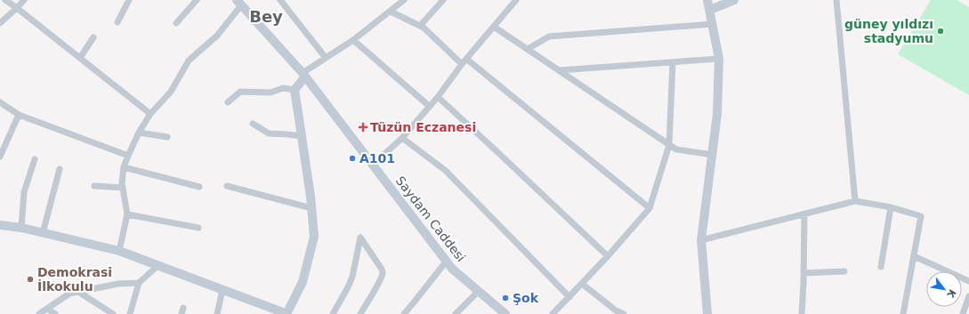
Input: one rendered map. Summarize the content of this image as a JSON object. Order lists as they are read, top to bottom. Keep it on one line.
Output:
{"streets":{"main road":["Saydam Caddesi"]},"districts":["Bey"],"places":{"other":["güney yıldızı stadyumu","A101","Demokrasi İlkokulu","Şok"],"health":["Tüzün Eczanesi"]},"north":"bottom right"}
